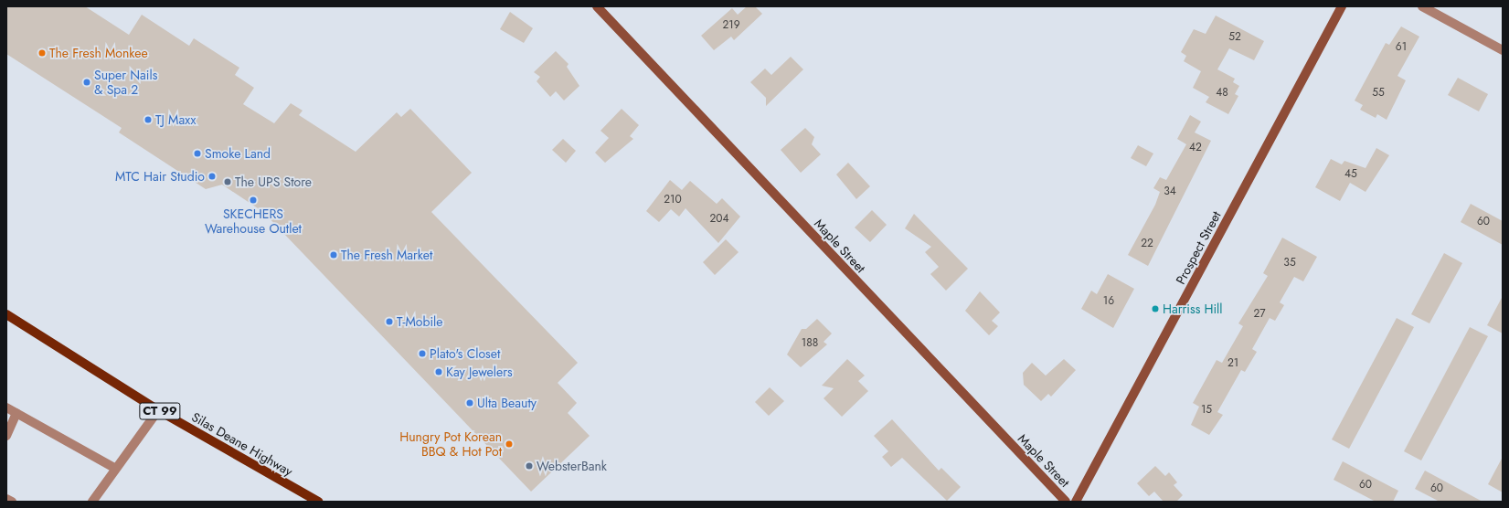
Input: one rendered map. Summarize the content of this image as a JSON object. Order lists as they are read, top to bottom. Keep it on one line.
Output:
{"streets":{"main road":["Maple Street","Prospect Street","CT 99","Silas Deane Highway"]},"places":["The Fresh Monkee","Super Nails & Spa 2","TJ Maxx","Smoke Land","MTC Hair Studio","The UPS Store","SKECHERS Warehouse Outlet","The Fresh Market","Harriss Hill","T-Mobile","Plato's Closet","Kay Jewelers","Ulta Beauty","Hungry Pot Korean BBQ & Hot Pot","WebsterBank"],"house_numbers":["219","52","61","48","55","42","45","34","210","204","60","22","35","16","27","188","21","15","60","60"]}
